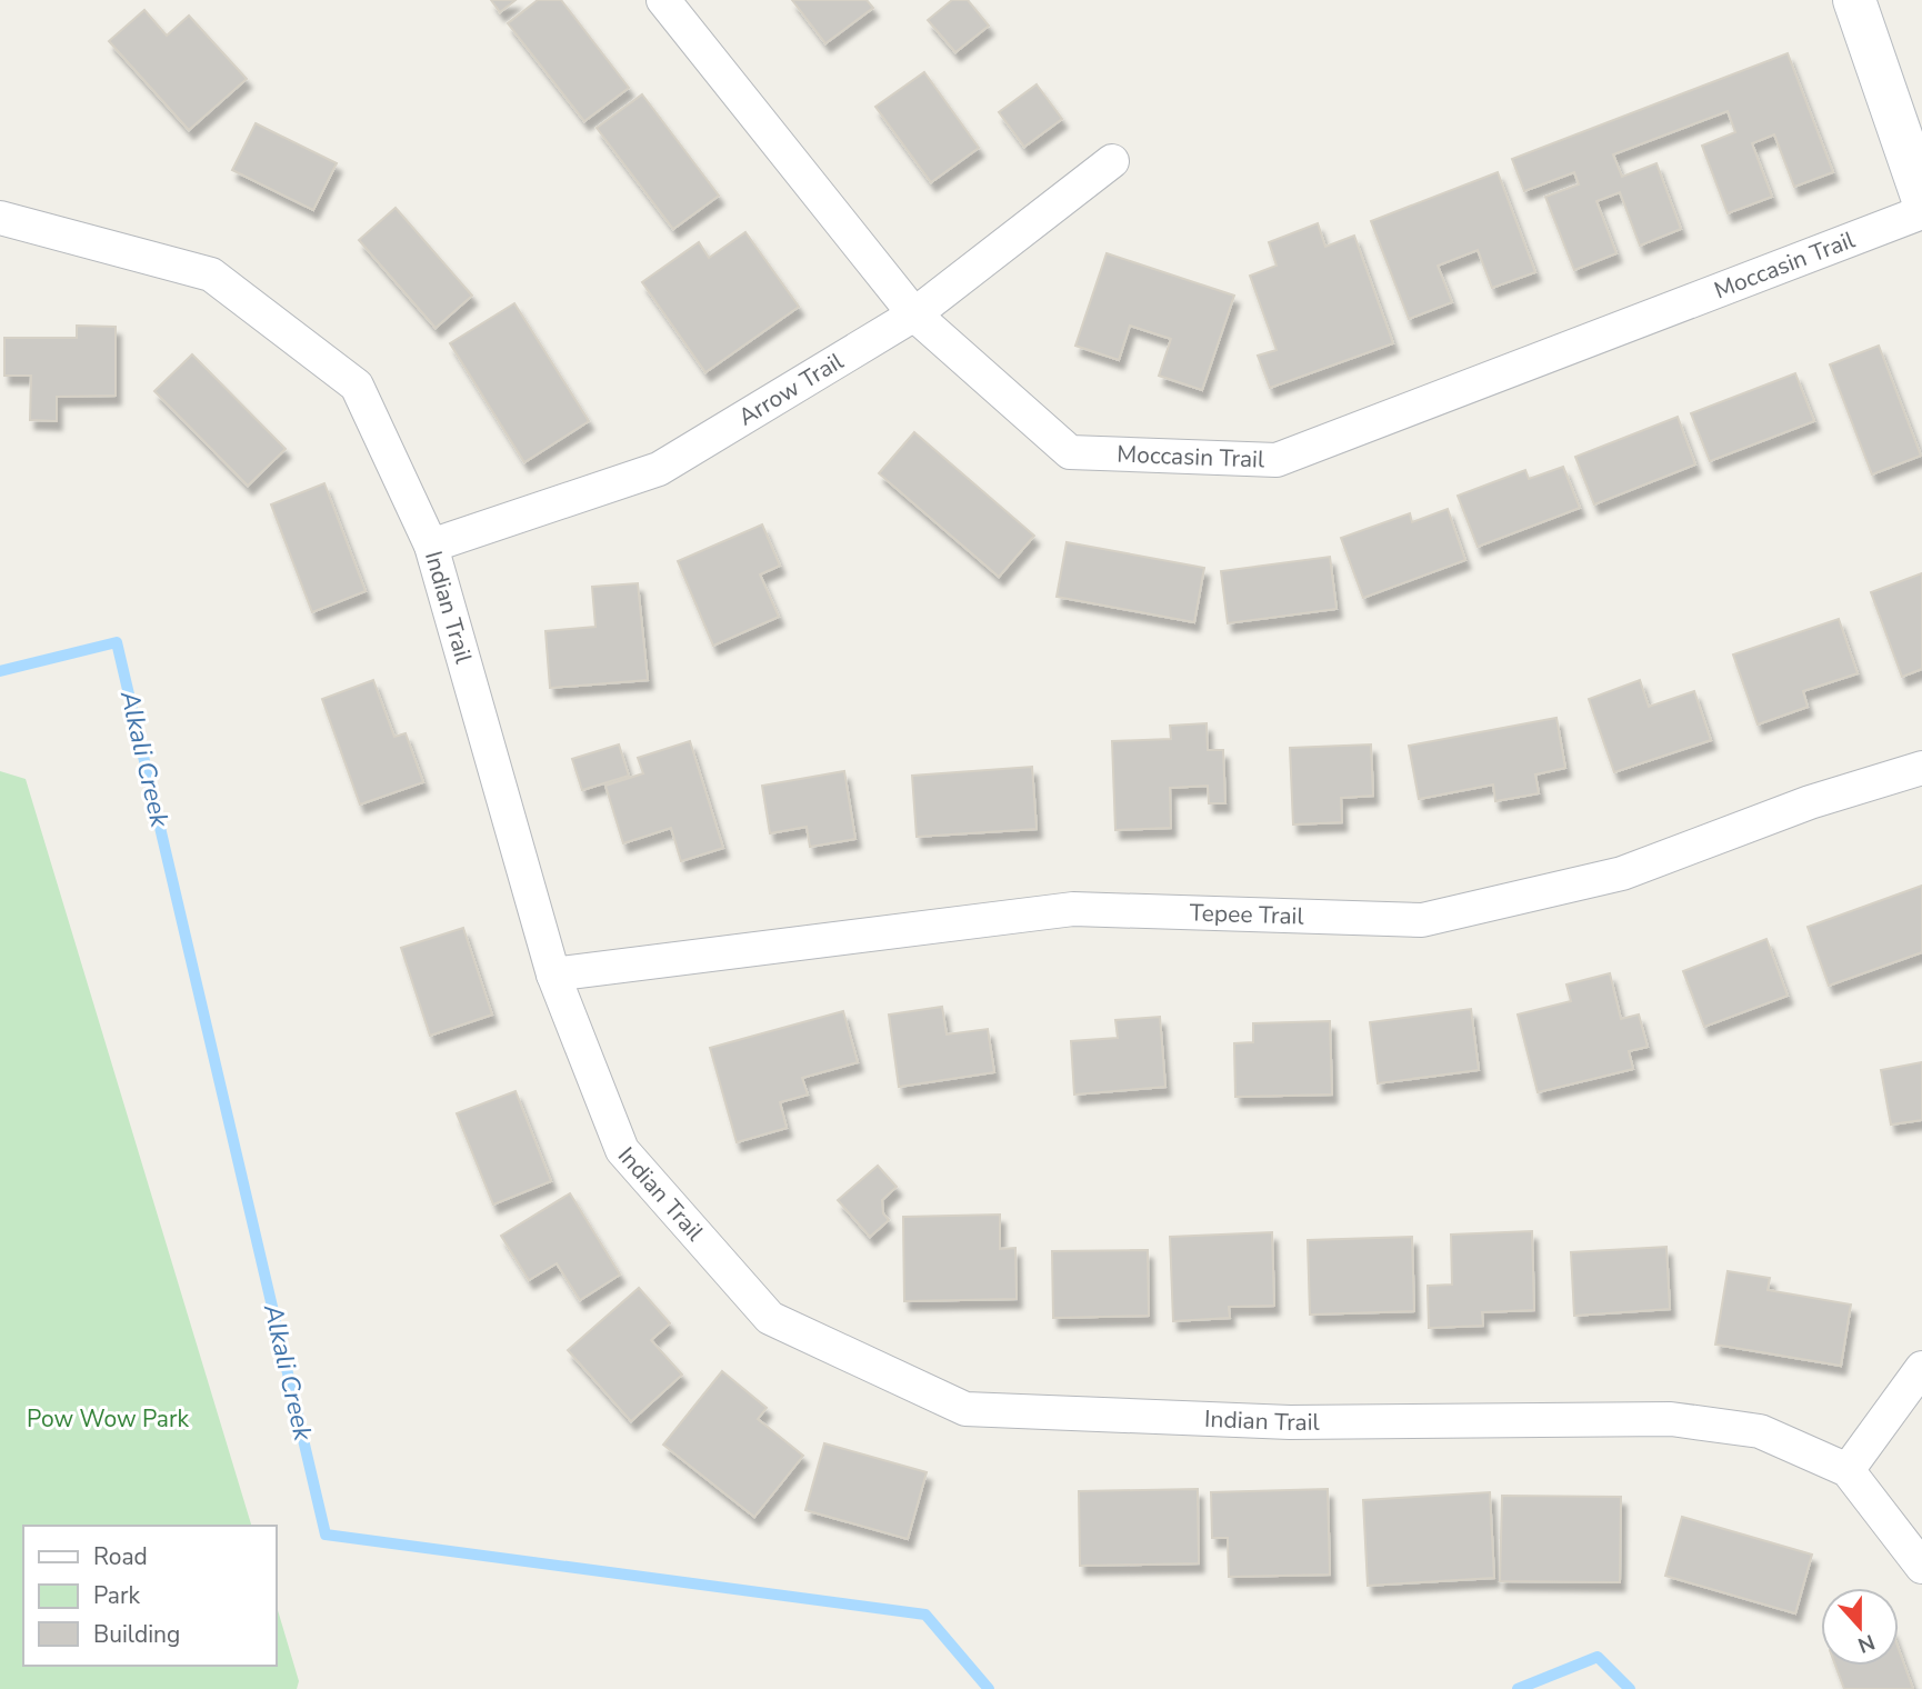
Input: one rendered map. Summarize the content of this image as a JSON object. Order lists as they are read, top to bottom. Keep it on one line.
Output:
{"streets":{"street":["Moccasin Trail","Arrow Trail","Indian Trail","Tepee Trail"]},"crossings":[["Moccasin Trail","Arrow Trail"],["Arrow Trail","Indian Trail"],["Indian Trail","Tepee Trail"]],"water":["Alkali Creek"],"parks":["Pow Wow Park"],"legend":["Road","Park","Building"],"north":"bottom"}
